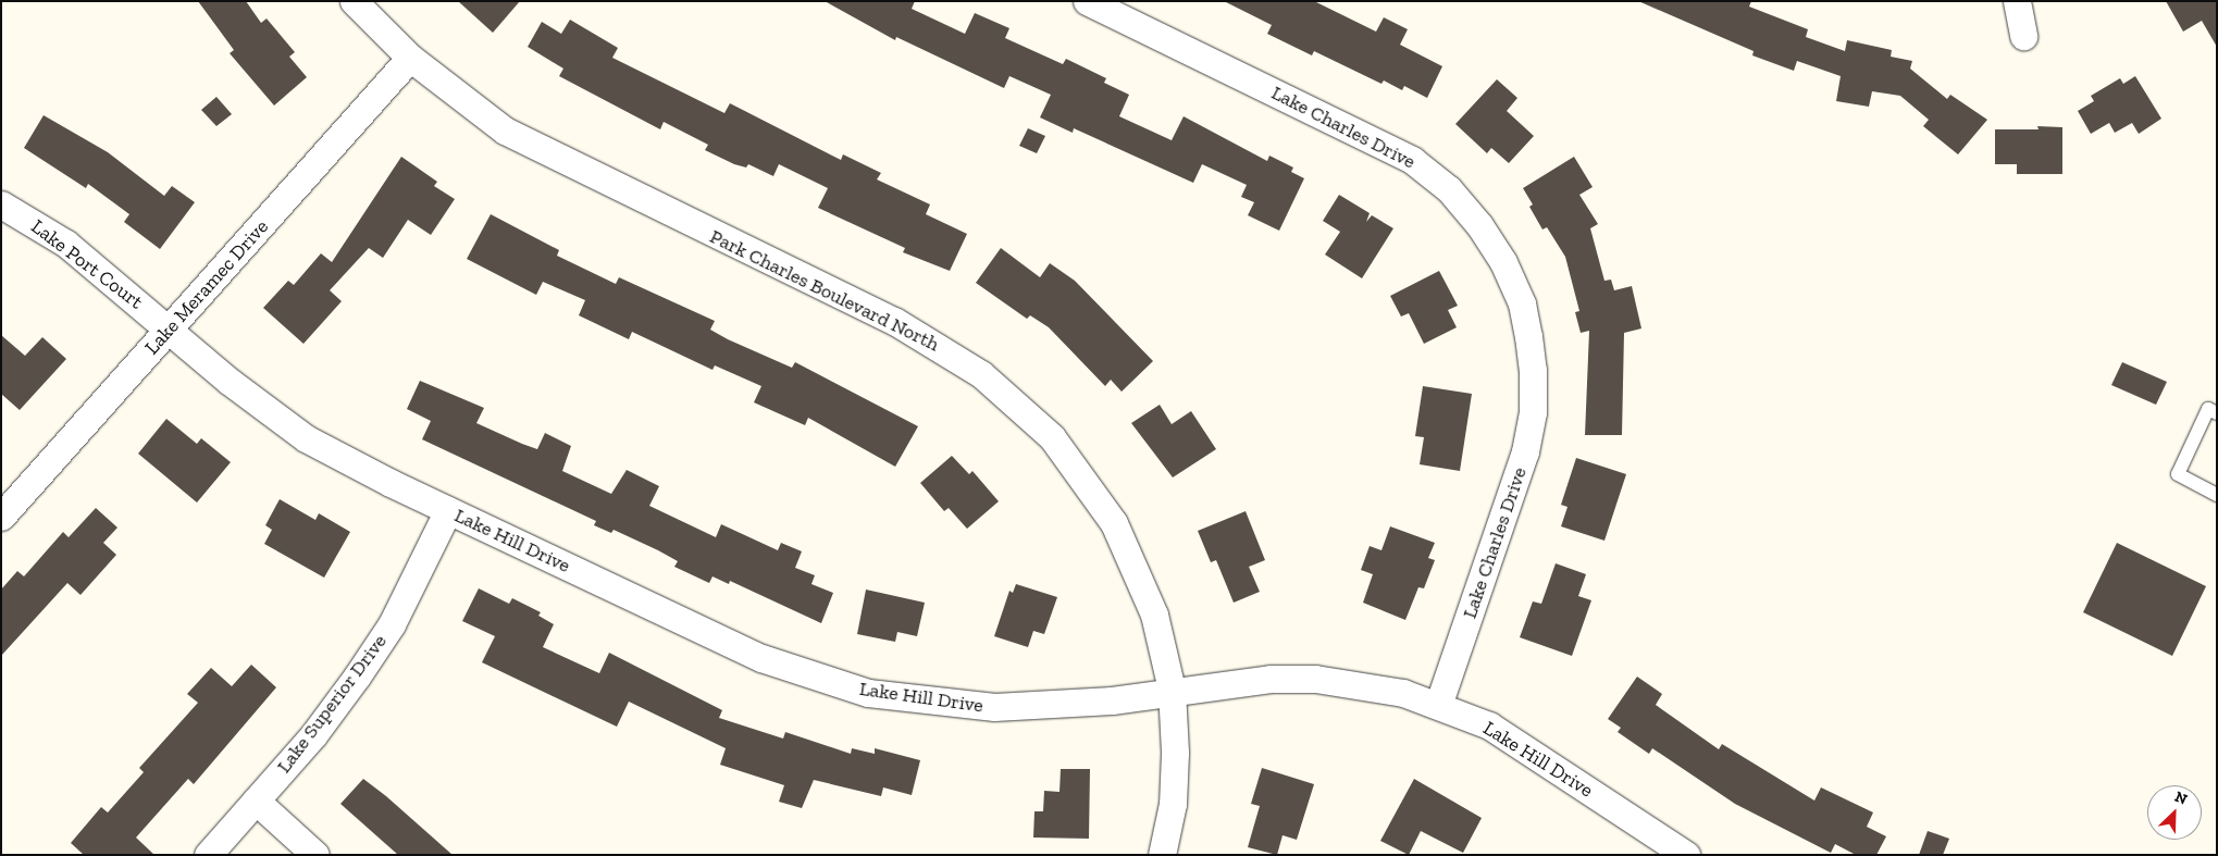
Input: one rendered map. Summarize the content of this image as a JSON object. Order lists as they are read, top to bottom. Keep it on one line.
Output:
{"streets":{"street":["Lake Charles Drive","Lake Port Court","Lake Meramec Drive","Park Charles Boulevard North","Lake Hill Drive","Lake Superior Drive"]},"crossings":[["Lake Charles Drive","Lake Hill Drive"],["Lake Port Court","Lake Meramec Drive"],["Lake Port Court","Lake Hill Drive"],["Lake Meramec Drive","Park Charles Boulevard North"],["Lake Meramec Drive","Lake Hill Drive"],["Park Charles Boulevard North","Lake Hill Drive"],["Lake Hill Drive","Lake Superior Drive"]],"north":"top right"}
